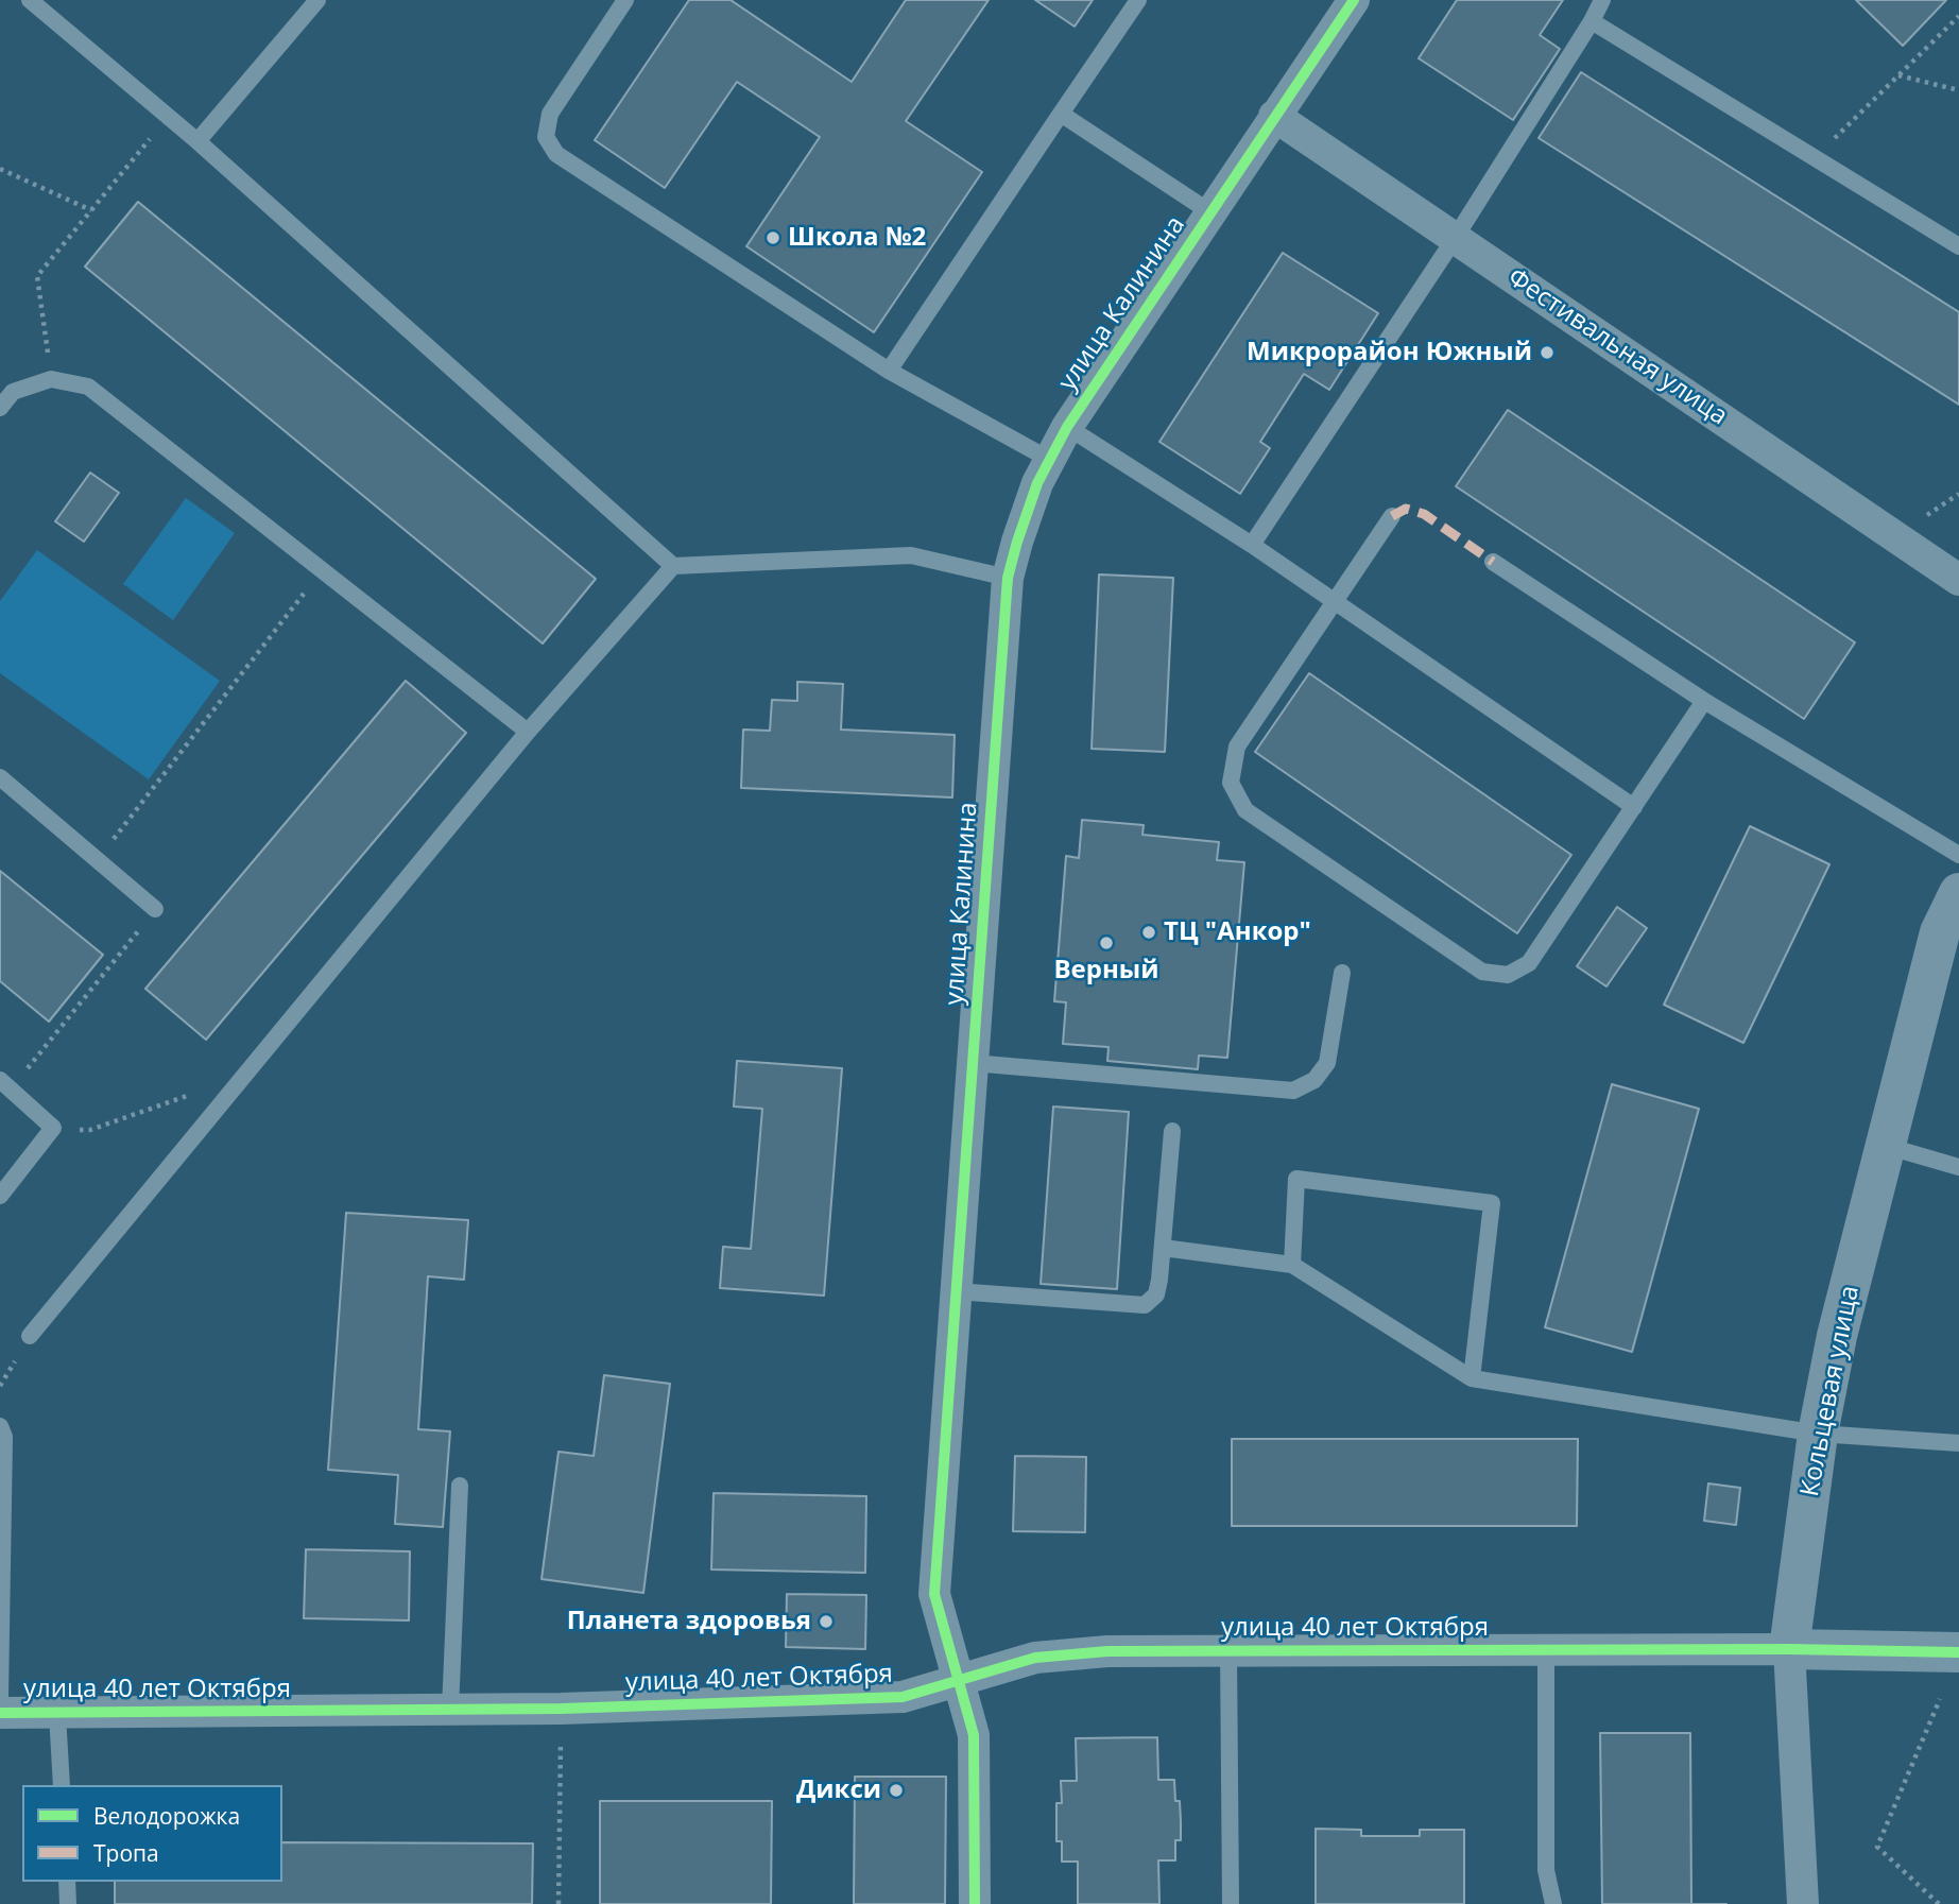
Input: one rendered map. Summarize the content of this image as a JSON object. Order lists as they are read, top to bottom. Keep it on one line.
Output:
{"streets":{"street":["улица Калинина","Фестивальная улица","Кольцевая улица","улица 40 лет Октября"]},"crossings":[["улица Калинина","Фестивальная улица"],["улица Калинина","улица 40 лет Октября"],["Кольцевая улица","улица 40 лет Октября"]],"places":["Школа №2","Микрорайон Южный","ТЦ \"Анкор\"","Верный","Планета здоровья","Дикси"],"legend":["Велодорожка","Тропа"]}
